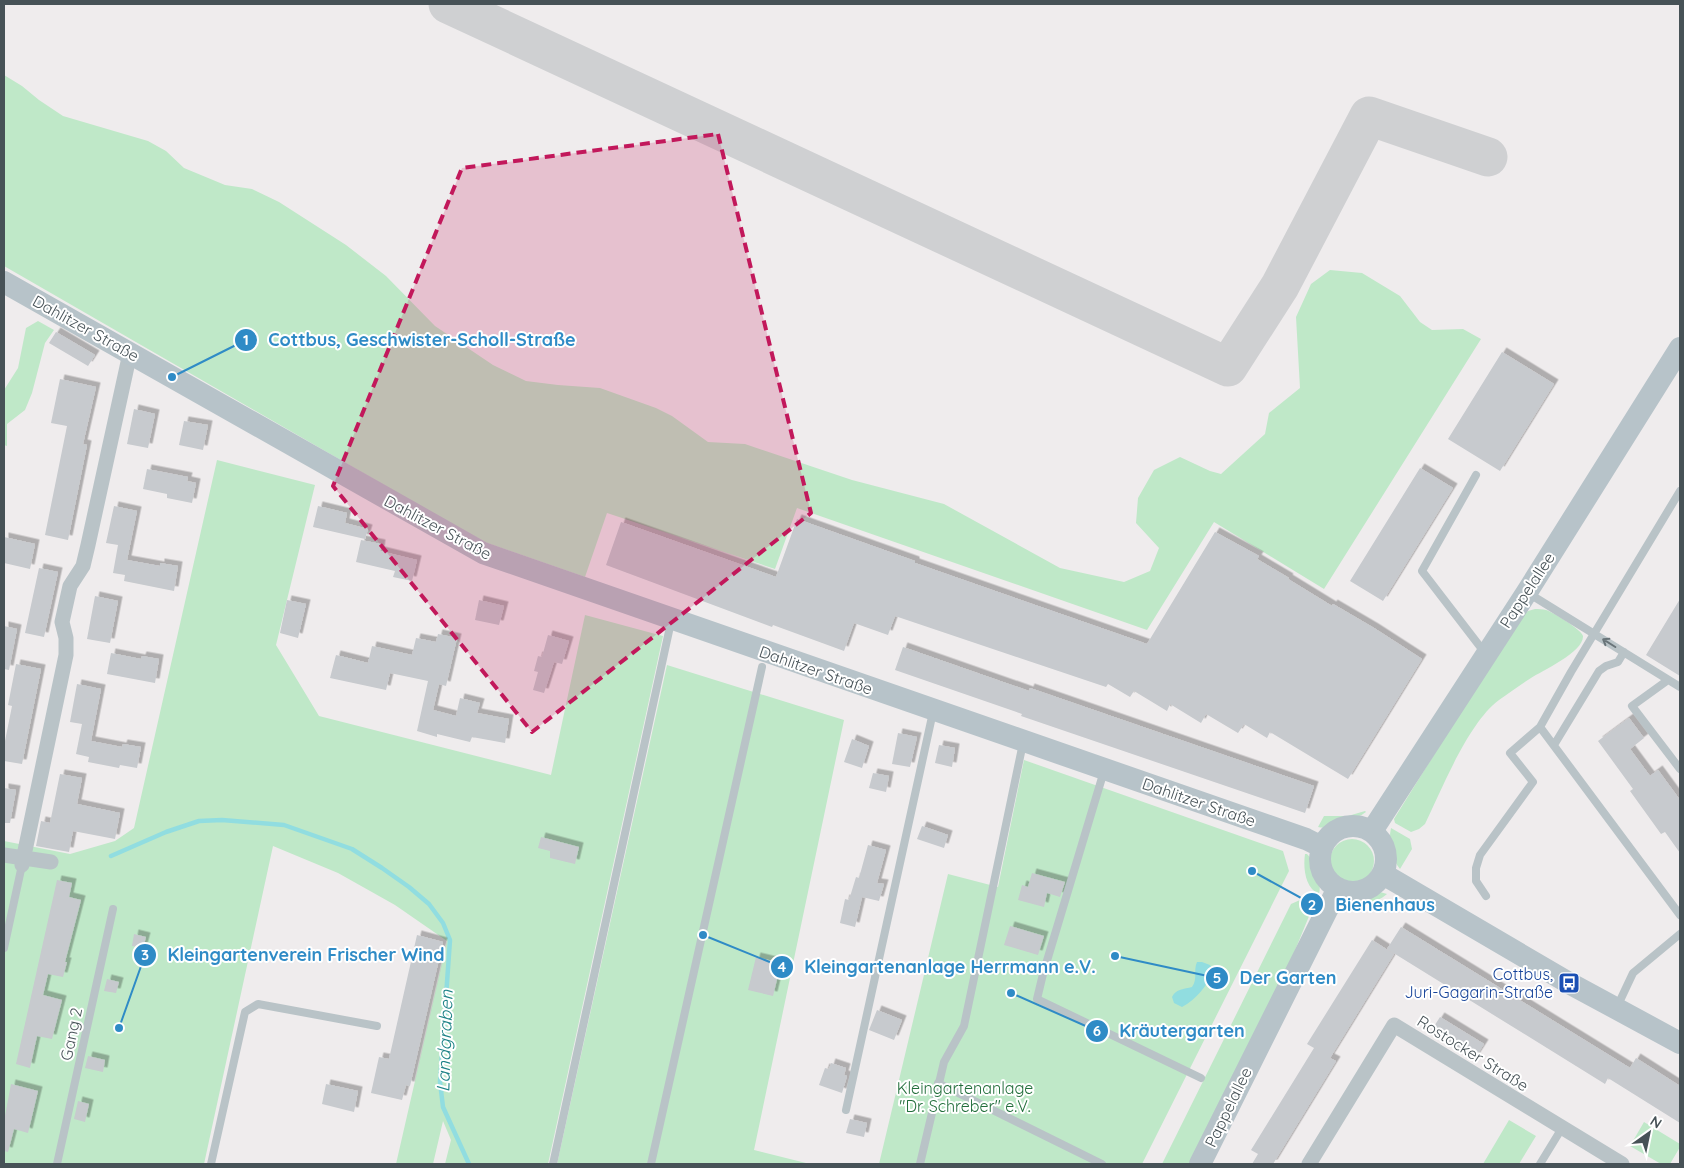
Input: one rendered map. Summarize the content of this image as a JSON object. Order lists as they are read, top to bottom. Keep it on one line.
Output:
{"streets":{"street":["Dahlitzer Straße","Pappelallee","Rostocker Straße"],"lane":["Gang 2"]},"crossings":[["Dahlitzer Straße","Pappelallee"]],"water":["Landgraben"],"parks":["Kleingartenanlage \"Dr. Schreber\" e.V."],"places":{"other":["Cottbus, Geschwister-Scholl-Straße","Bienenhaus","Kleingartenanlage Herrmann e.V.","Der Garten","Kräutergarten","Kleingartenverein Frischer Wind"],"bus stop":["Cottbus, Juri-Gagarin-Straße"]},"north":"top right"}
